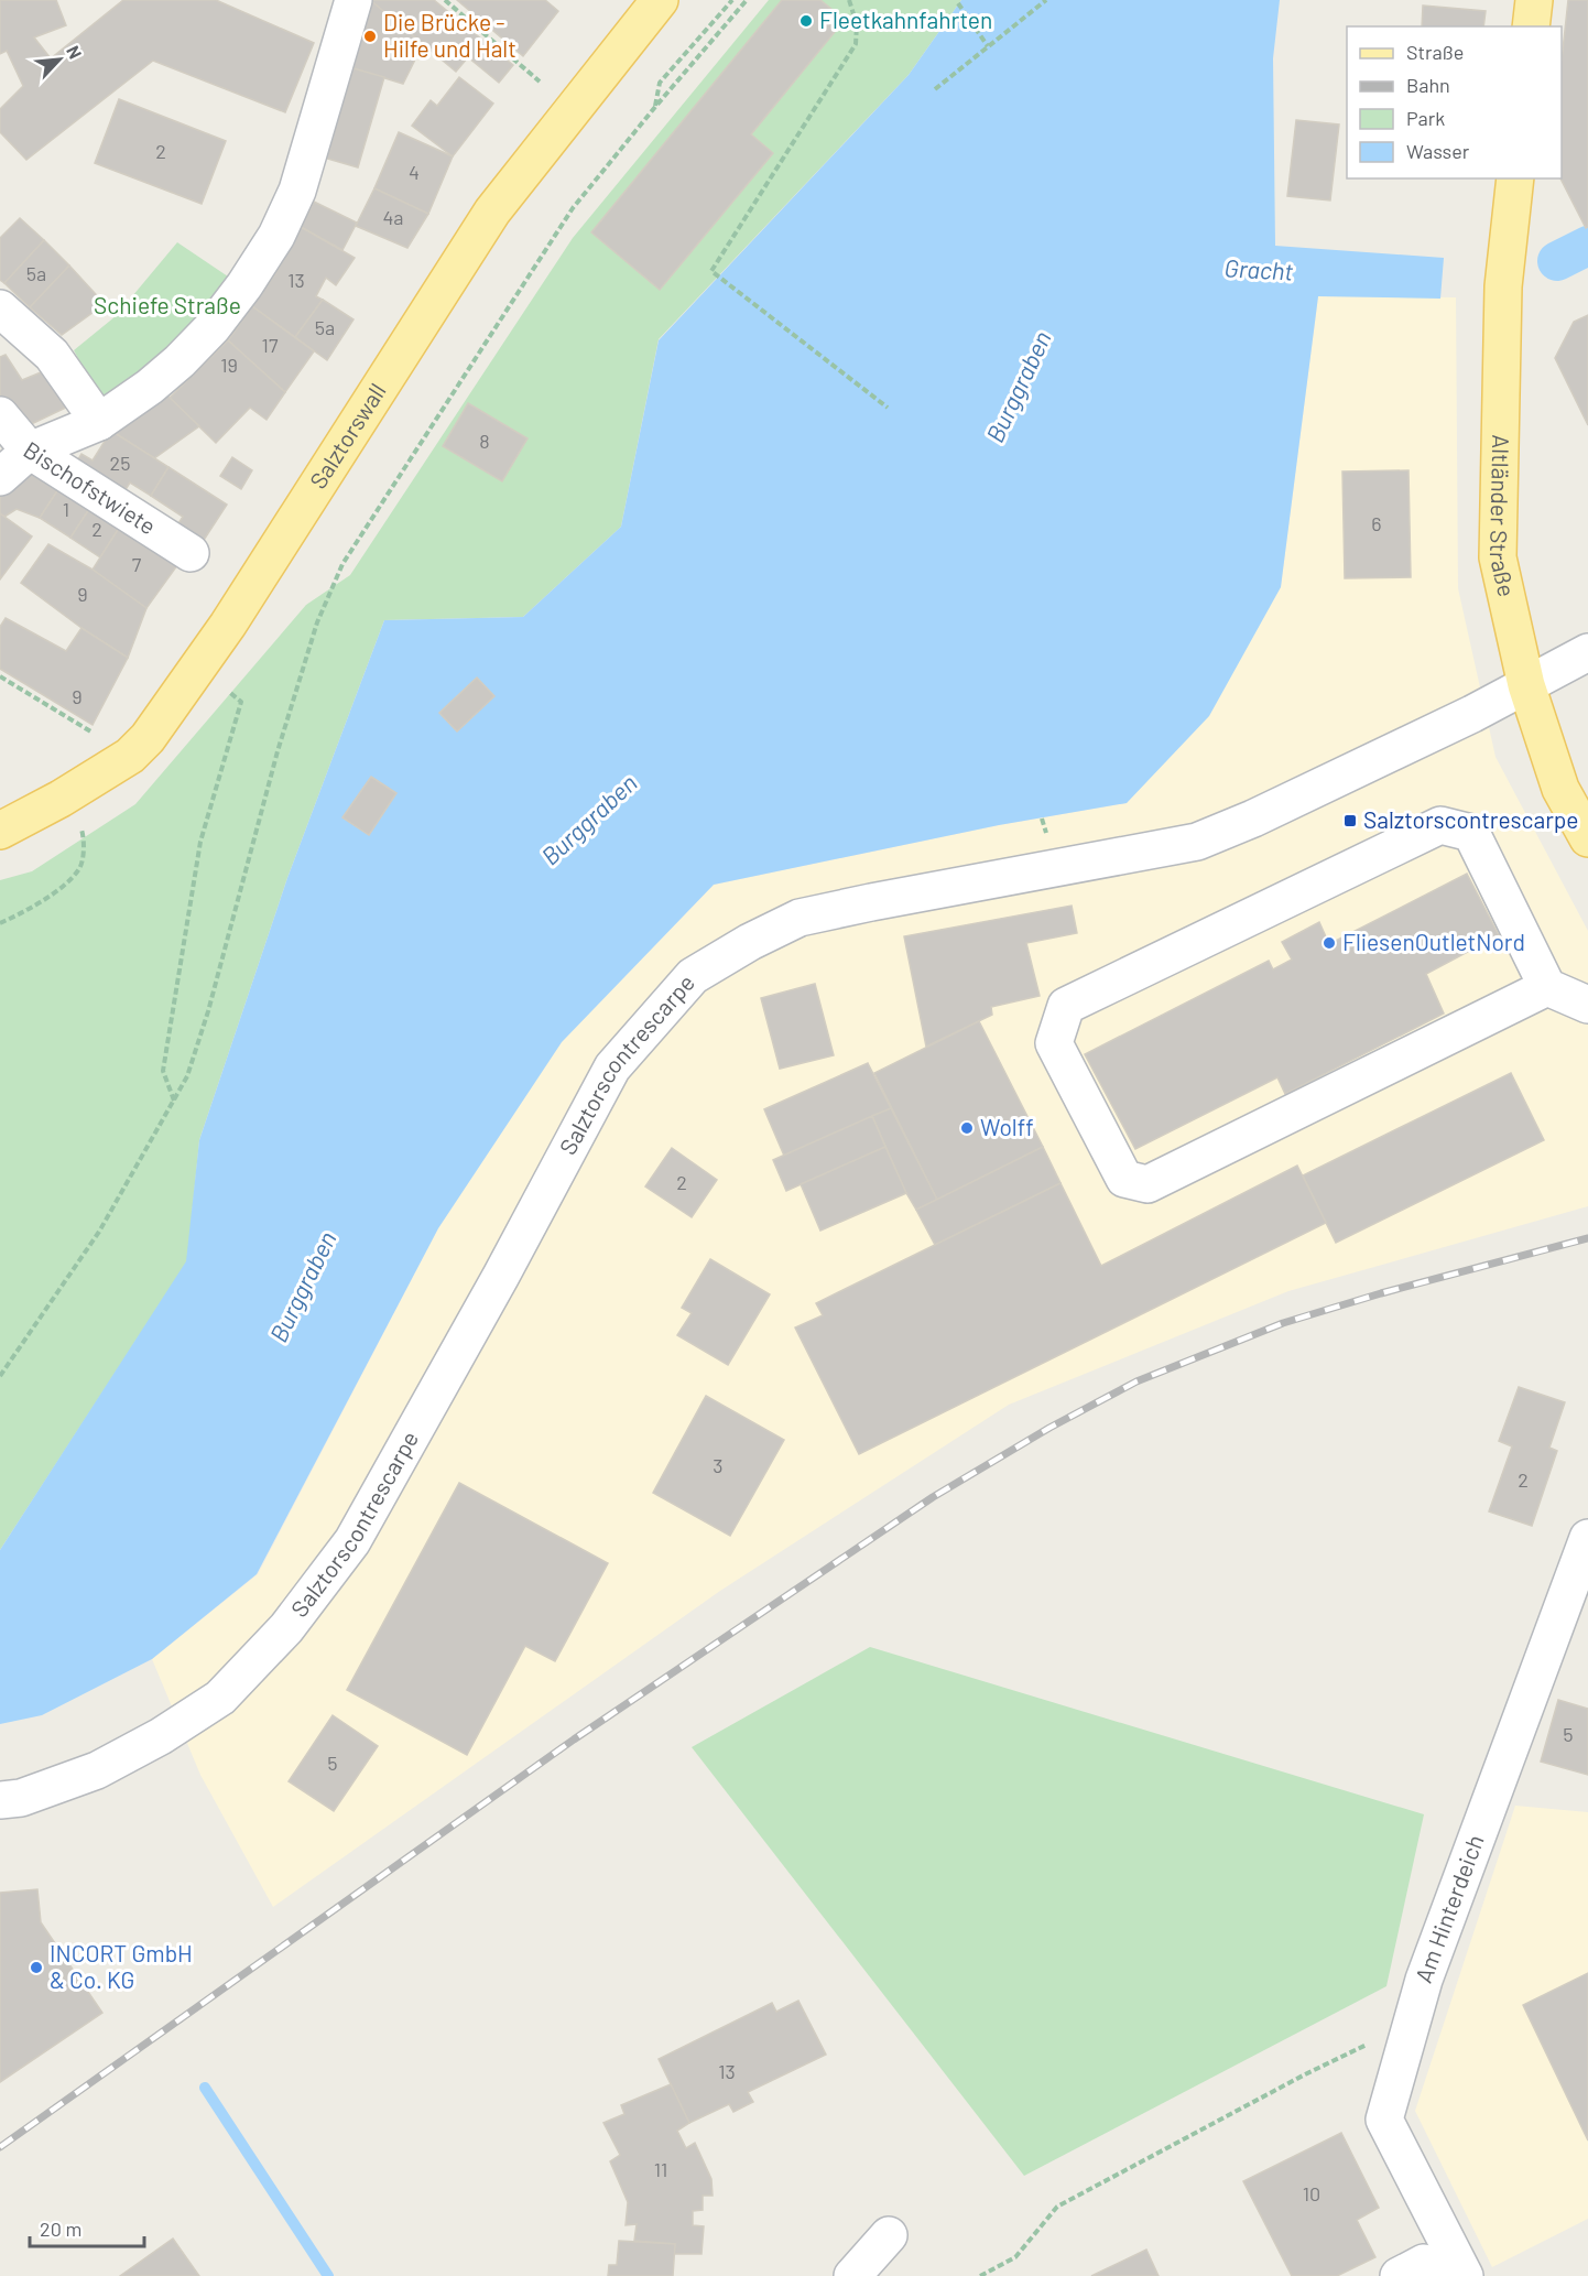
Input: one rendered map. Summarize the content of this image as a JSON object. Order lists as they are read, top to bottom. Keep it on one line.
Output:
{"streets":{"main road":["Salztorswall","Altländer Straße"],"street":["Bischofstwiete","Salztorscontrescarpe","Am Hinterdeich"]},"crossings":[["Altländer Straße","Salztorscontrescarpe"]],"water":["Gracht","Burggraben"],"parks":["Schiefe Straße"],"places":{"other":["Fleetkahnfahrten","Die Brücke - Hilfe und Halt","FliesenOutletNord","Wolff","INCORT GmbH & Co. KG"],"transit":["Salztorscontrescarpe"]},"house_numbers":["2","4","4a","5a","13","5a","17","19","8","25","1","6","2","7","9","9","2","3","2","5","5","13","11","10"],"legend":["Straße","Bahn","Park","Wasser"],"scale_bar":"20 m","north":"top right"}
